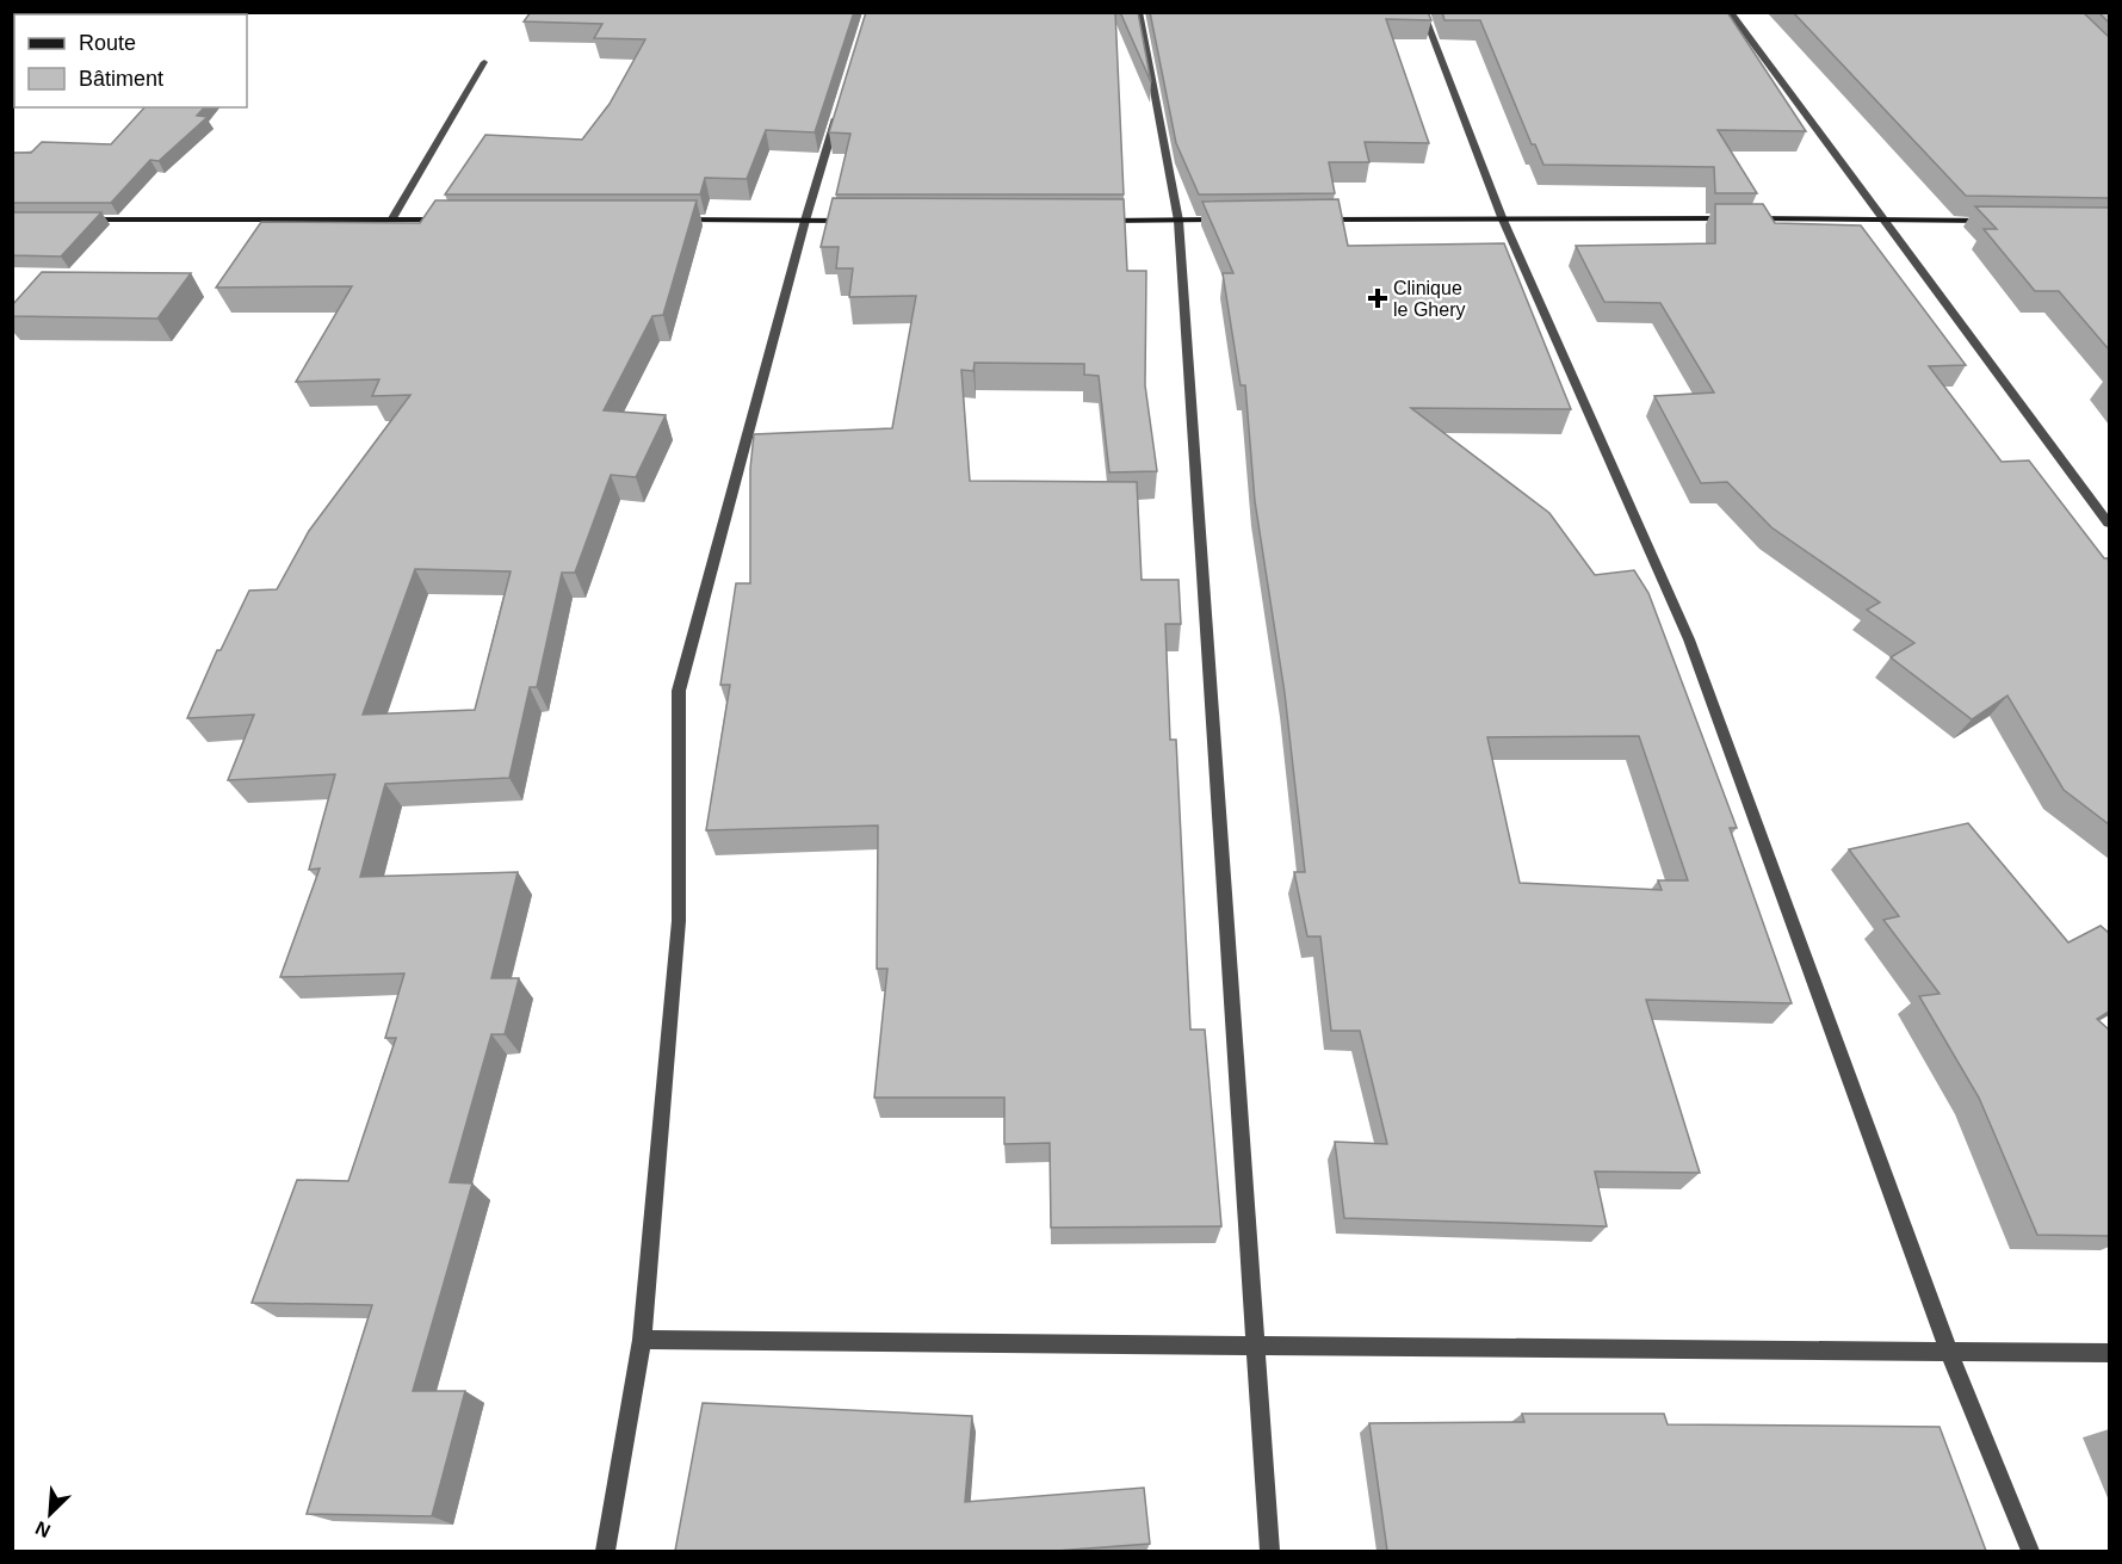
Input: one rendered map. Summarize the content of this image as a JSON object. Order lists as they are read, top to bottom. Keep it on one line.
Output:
{"places":{"health":["Clinique le Ghery"]},"legend":["Route","Bâtiment"],"north":"bottom left"}
